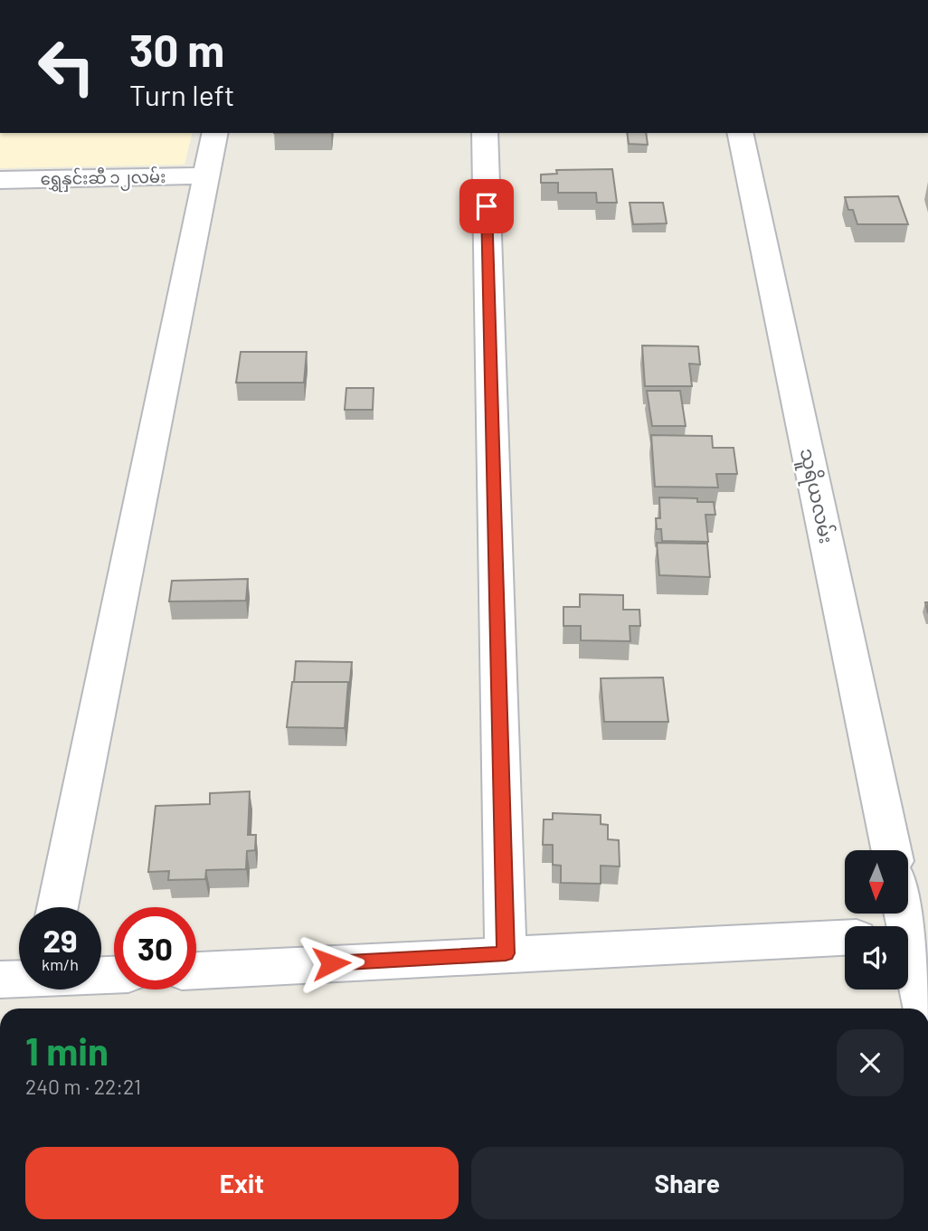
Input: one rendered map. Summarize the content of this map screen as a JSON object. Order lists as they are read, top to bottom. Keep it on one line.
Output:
{"streets":{"street":["ရွှေနှင်းဆီ ၁၂လမ်း","သူရိယလမ်း"]},"north":"bottom","page":{"turn":["30 m","Turn left"],"speed":"29 km/h","limit":"30","heading":["1 min","240 m · 22:21"],"buttons":["Exit","Share"]}}
